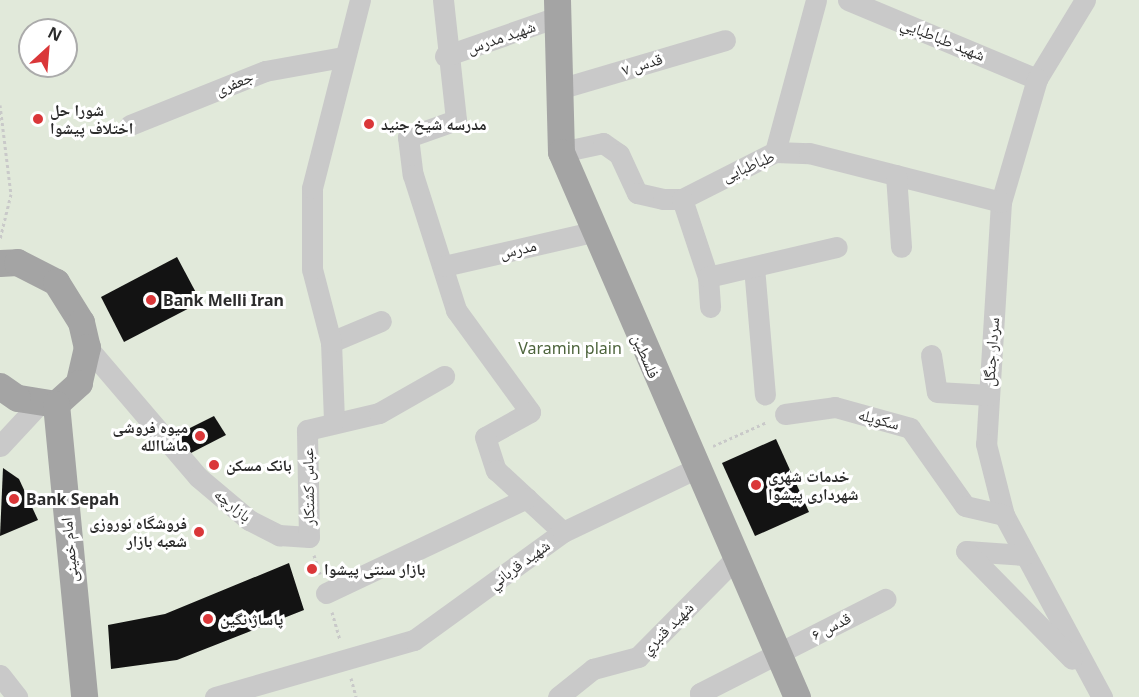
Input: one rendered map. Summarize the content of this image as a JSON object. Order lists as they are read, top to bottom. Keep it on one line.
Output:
{"streets":{"main road":["فلسطین","امام خمینی"],"street":["شهيد مدرس","شهيد طباطبايي","قدس ۷","جعفری","طباطبایی","مدرس","سردار جنگل","سکوپله","عباس كشتكار","بازارچه","شهيد قرباني","قدس ۶","شهيد قنبري"]},"crossings":[["شهيد مدرس","فلسطین"],["شهيد طباطبايي","سردار جنگل"],["قدس ۷","فلسطین"],["طباطبایی","سردار جنگل"],["مدرس","فلسطین"],["سردار جنگل","سکوپله"],["فلسطین","شهيد قرباني"],["فلسطین","قدس ۶"],["فلسطین","شهيد قنبري"],["عباس كشتكار","بازارچه"]],"parks":["Varamin plain"],"places":["شورا حل اختلاف پیشوا","مدرسه شیخ جنید","Bank Melli Iran","میوه فروشی ماشاالله","بانک مسکن","خدمات شهری شهرداری پیشوا","Bank Sepah","فروشگاه نوروزی شعبه بازار","بازار سنتی پیشوا","پاساژ نگین"],"north":"top right"}
